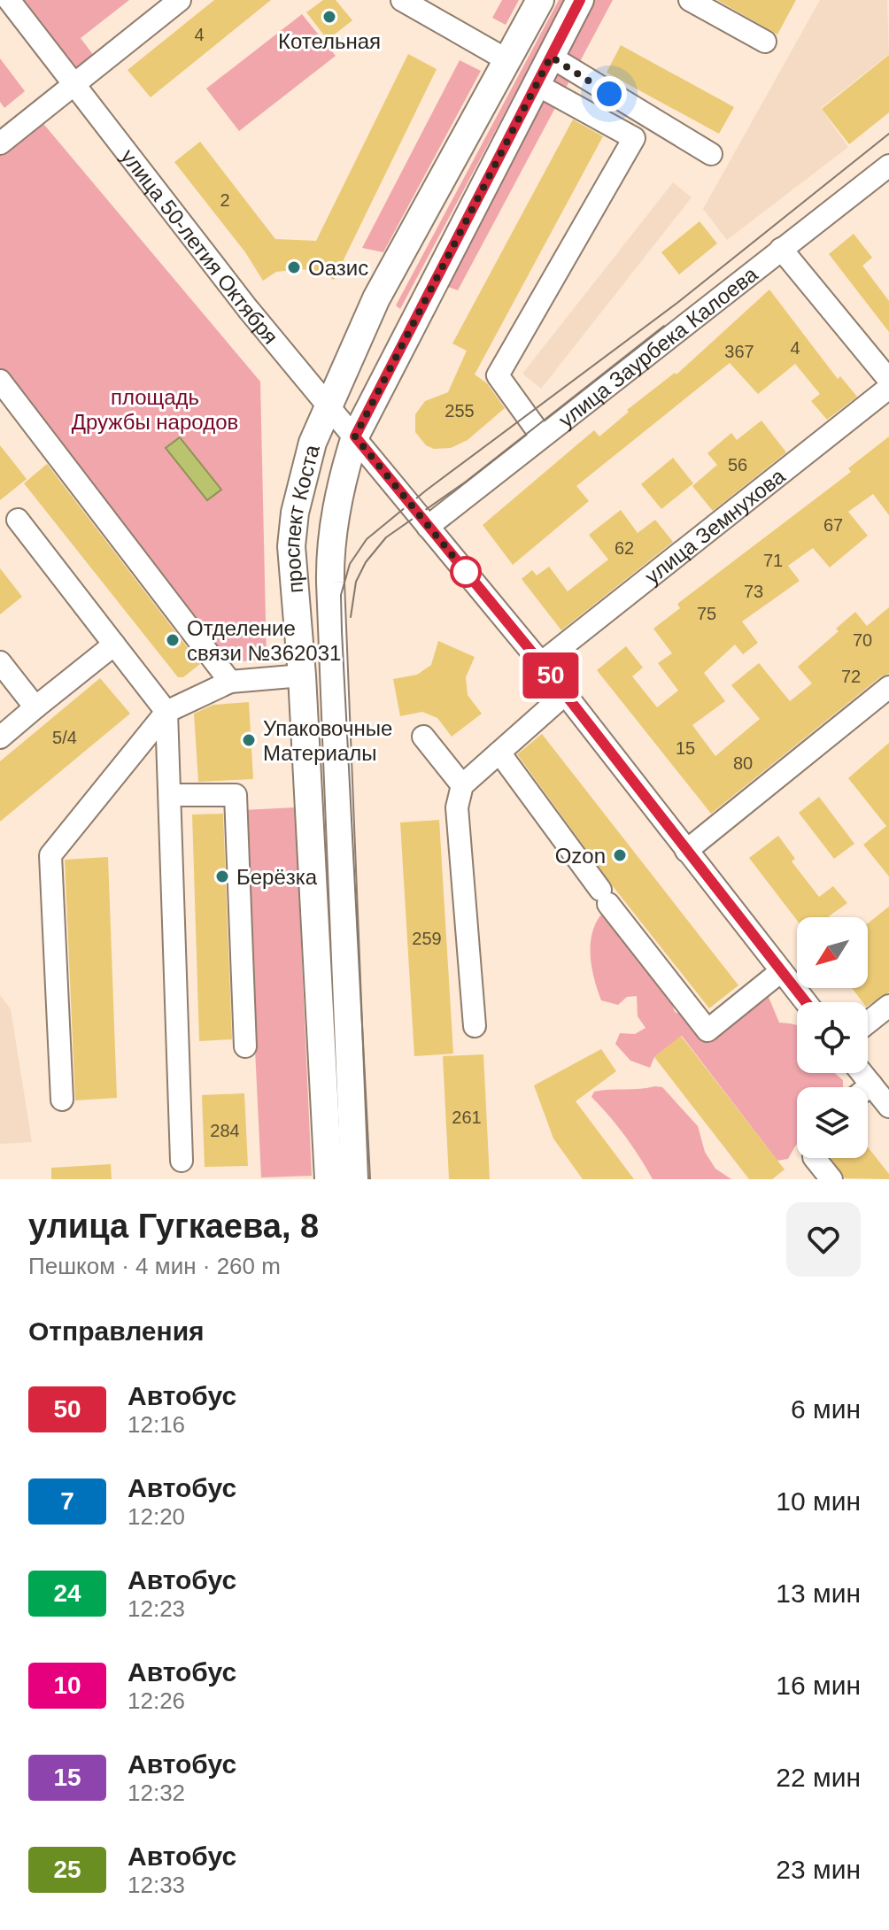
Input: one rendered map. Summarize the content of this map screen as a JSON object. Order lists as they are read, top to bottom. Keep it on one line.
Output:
{"streets":{"main road":["проспект Коста"],"street":["улица 50-летия Октября","улица Заурбека Калоева","улица Земнухова"]},"crossings":[["улица 50-летия Октября","улица Заурбека Калоева"],["улица 50-летия Октября","проспект Коста"],["улица 50-летия Октября","улица Земнухова"]],"parks":["площадь Дружбы народов"],"places":["Котельная","Оазис","Отделение связи №362031","Упаковочные Материалы","Ozon","Берёзка"],"lines":["bus line 50"],"house_numbers":["4","2","4","367","255","56","67","62","71","73","75","70","72","5/4","15","80","259","261","284"],"north":"bottom left","page":{"on_map":"50","heading":[["улица Гугкаева, 8","Пешком · 4 мин · 260 m"],"Отправления"],"list":[{"mark":"50","name":"Автобус","note":"12:16","value":"6 мин"},{"mark":"7","name":"Автобус","note":"12:20","value":"10 мин"},{"mark":"24","name":"Автобус","note":"12:23","value":"13 мин"},{"mark":"10","name":"Автобус","note":"12:26","value":"16 мин"},{"mark":"15","name":"Автобус","note":"12:32","value":"22 мин"},{"mark":"25","name":"Автобус","note":"12:33","value":"23 мин"}]}}
